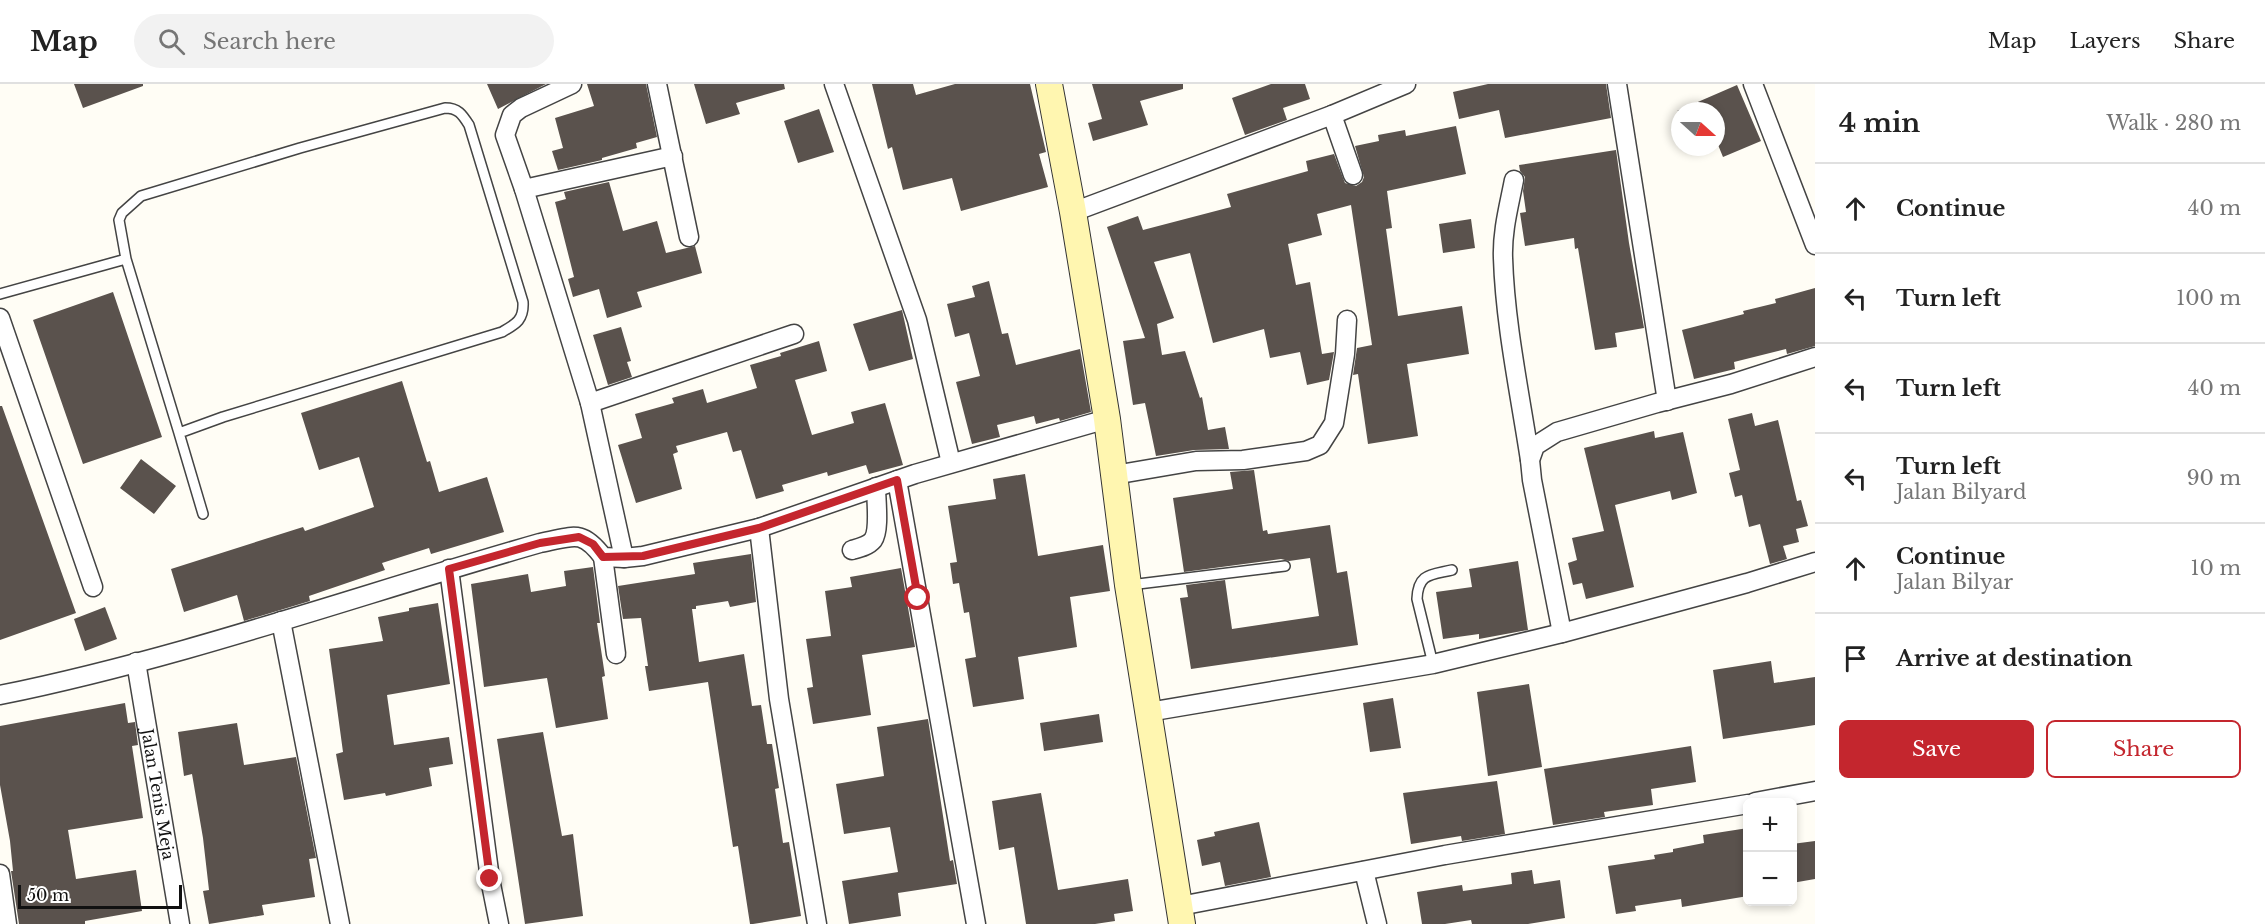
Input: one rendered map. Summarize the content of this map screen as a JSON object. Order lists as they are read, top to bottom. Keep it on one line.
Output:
{"streets":{"street":["Jalan Tenis Meja"]},"scale_bar":"50 m","north":"right","page":{"header":"Map","search":"Search here","nav":["Map","Layers","Share"],"heading":["4 min","Walk · 280 m"],"list":[["Continue","40 m"],["Turn left","100 m"],["Turn left","40 m"],["Turn left","Jalan Bilyard","90 m"],["Continue","Jalan Bilyar","10 m"],"Arrive at destination"],"buttons":["Save","Share"],"map_buttons":["+","−"],"scale":"50 m"}}
